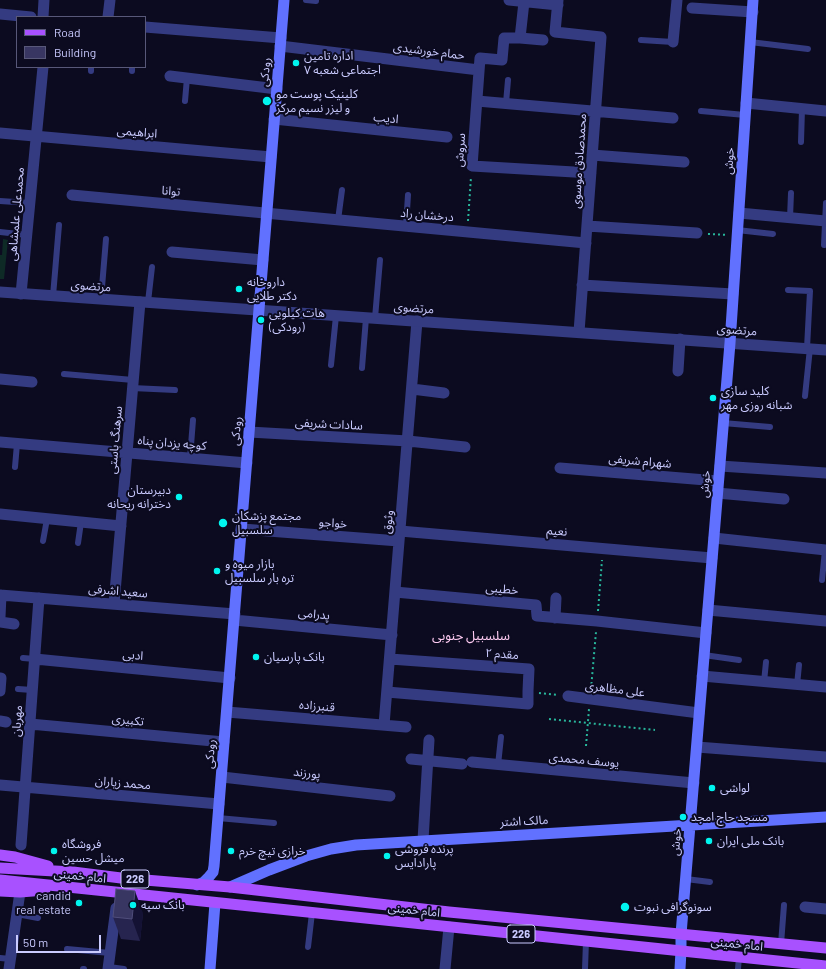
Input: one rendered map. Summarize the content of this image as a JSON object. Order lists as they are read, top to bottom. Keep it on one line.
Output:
{"streets":{"main road":["رودکی","خوش","مالک اشتر","امام خمینی","226"],"street":["حمام خورشیدی","ادیب","ابراهیمی","سروش","محمدصادق موسوی","توانا","محمدعلی علمشاهی","درخشان راد","مرتضوی","سادات شریفی","سرهنگ باستی","کوچه یزدان پناه","شهرام شریفی","وثوق","خواجو","نعیم","خطیبی","سعید اشرفی","پدرامی","مقدم ۲","ادبی","علی مظاهری","قنبرزاده","تکبیری","مهربان","یوسف محمدی","پورزند","محمد زیاران"]},"crossings":[["حمام خورشیدی","رودکی"],["حمام خورشیدی","سروش"],["رودکی","ادیب"],["رودکی","ابراهیمی"],["رودکی","توانا"],["رودکی","درخشان راد"],["رودکی","مرتضوی"],["رودکی","سادات شریفی"],["رودکی","کوچه یزدان پناه"],["رودکی","خواجو"],["رودکی","سعید اشرفی"],["رودکی","پدرامی"],["رودکی","ادبی"],["رودکی","قنبرزاده"],["رودکی","تکبیری"],["رودکی","پورزند"],["رودکی","محمد زیاران"],["رودکی","امام خمینی"],["ابراهیمی","محمدعلی علمشاهی"],["سروش","درخشان راد"],["محمدصادق موسوی","درخشان راد"],["محمدصادق موسوی","مرتضوی"],["خوش","مرتضوی"],["خوش","شهرام شریفی"],["خوش","نعیم"],["خوش","خطیبی"],["خوش","علی مظاهری"],["خوش","یوسف محمدی"],["خوش","مالک اشتر"],["خوش","امام خمینی"],["توانا","درخشان راد"],["محمدعلی علمشاهی","مرتضوی"],["مرتضوی","سرهنگ باستی"],["مرتضوی","وثوق"],["سادات شریفی","وثوق"],["سرهنگ باستی","کوچه یزدان پناه"],["سرهنگ باستی","سعید اشرفی"],["وثوق","خواجو"],["وثوق","نعیم"],["وثوق","خطیبی"],["وثوق","پدرامی"],["وثوق","مقدم ۲"],["وثوق","قنبرزاده"],["خواجو","نعیم"],["سعید اشرفی","پدرامی"],["سعید اشرفی","مهربان"],["مقدم ۲","علی مظاهری"],["ادبی","مهربان"],["تکبیری","مهربان"],["مهربان","محمد زیاران"],["مالک اشتر","امام خمینی"]],"districts":["سلسبیل جنوبی"],"places":["اداره تامین اجتماعی شعبه ۷","کلینیک پوست مو و لیزر نسیم مرکز","داروخانه دکتر طلایی","هات کیلویی (رودکی)","کلید سازی شبانه روزی مهر","دبیرستان دخترانه ریحانه","مجتمع پزشکان سلسبیل","بازار میوه و تره بار سلسبیل","بانک پارسیان","لواشی","مسجد حاج امجد","بانک ملی ایران","فروشگاه میشل حسین","خرازی تیچ خرم","پرنده فروشی پارادایس","candid real estate","بانک سپه","سونوگرافی نبوت"],"legend":["Road","Building"],"scale_bar":"50 m"}
